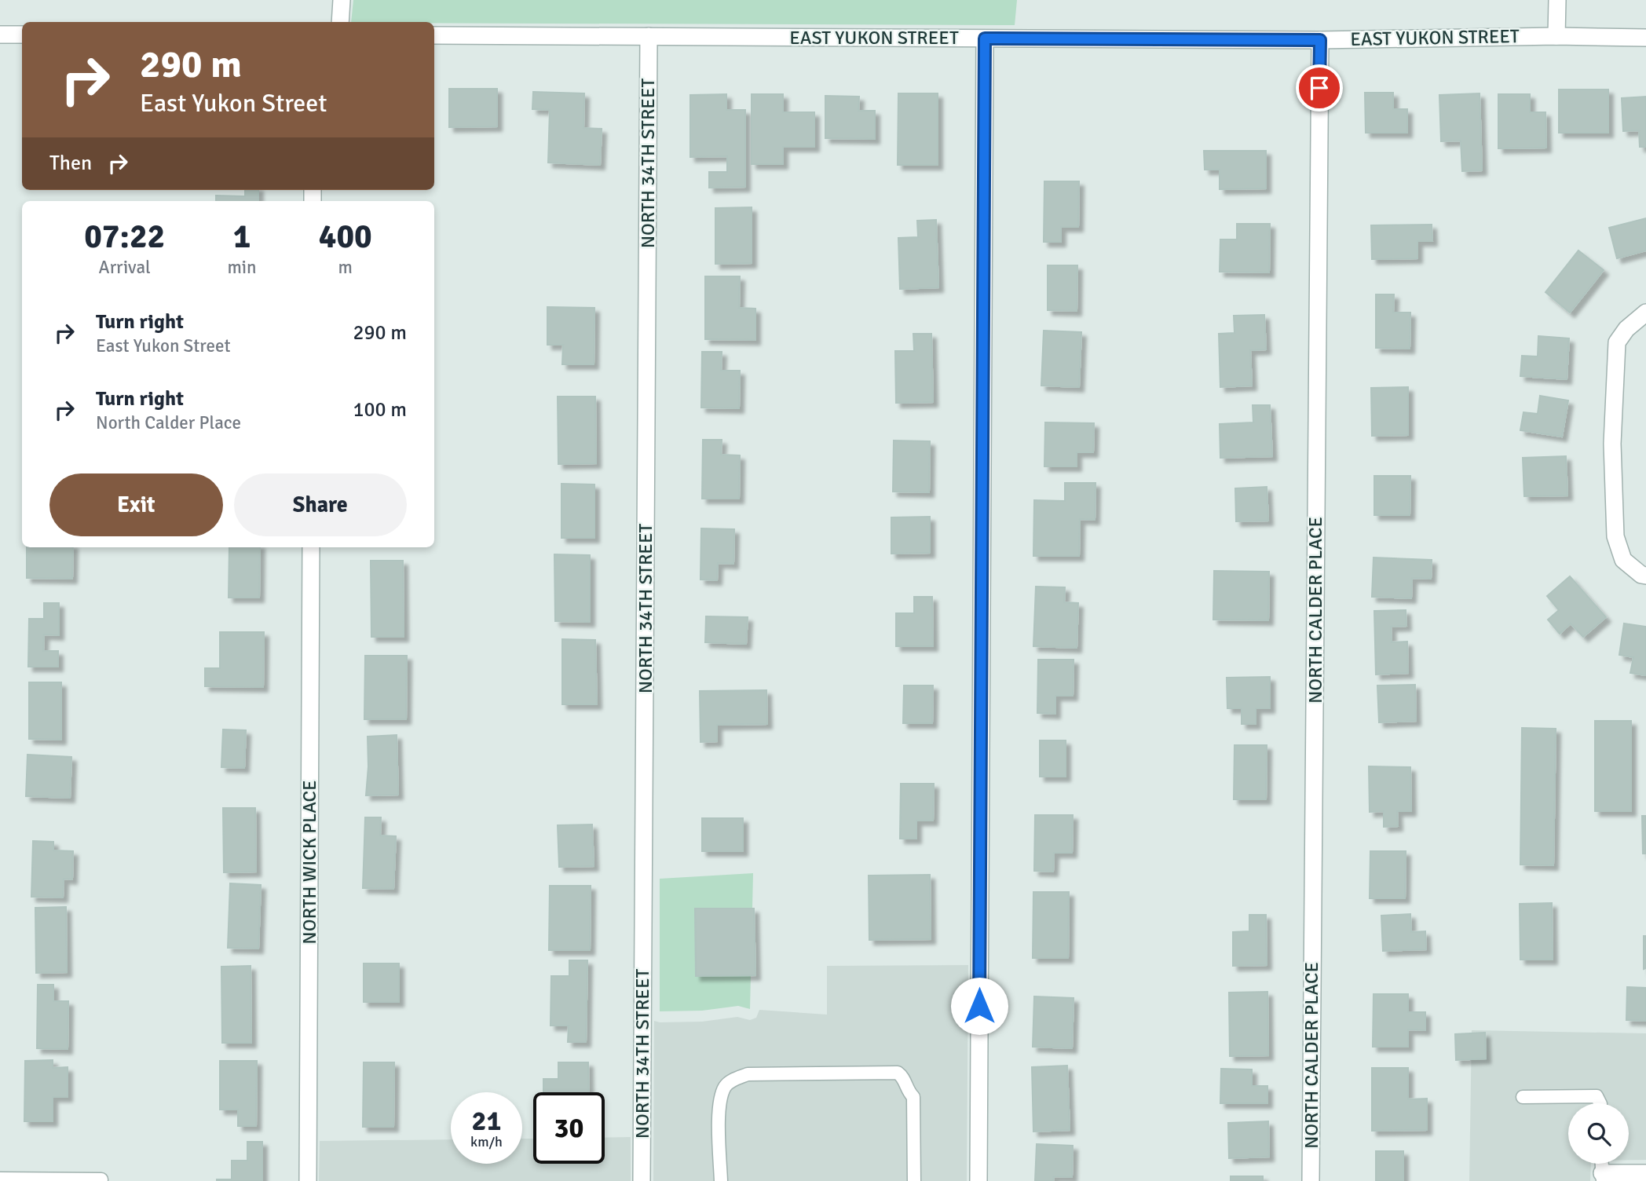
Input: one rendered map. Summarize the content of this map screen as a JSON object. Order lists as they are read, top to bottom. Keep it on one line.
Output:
{"streets":{"street":["EAST YUKON STREET","NORTH 34TH STREET","NORTH CALDER PLACE","NORTH WICK PLACE"]},"crossings":[["EAST YUKON STREET","NORTH 34TH STREET"],["EAST YUKON STREET","NORTH CALDER PLACE"]],"page":{"turn":["290 m","East Yukon Street"],"then":"Then","eta":["07:22","Arrival","1","min","400","m"],"list":[{"name":"Turn right","note":"East Yukon Street","value":"290 m"},{"name":"Turn right","note":"North Calder Place","value":"100 m"}],"buttons":["Exit","Share"],"speed":"21 km/h","limit":"30"}}
